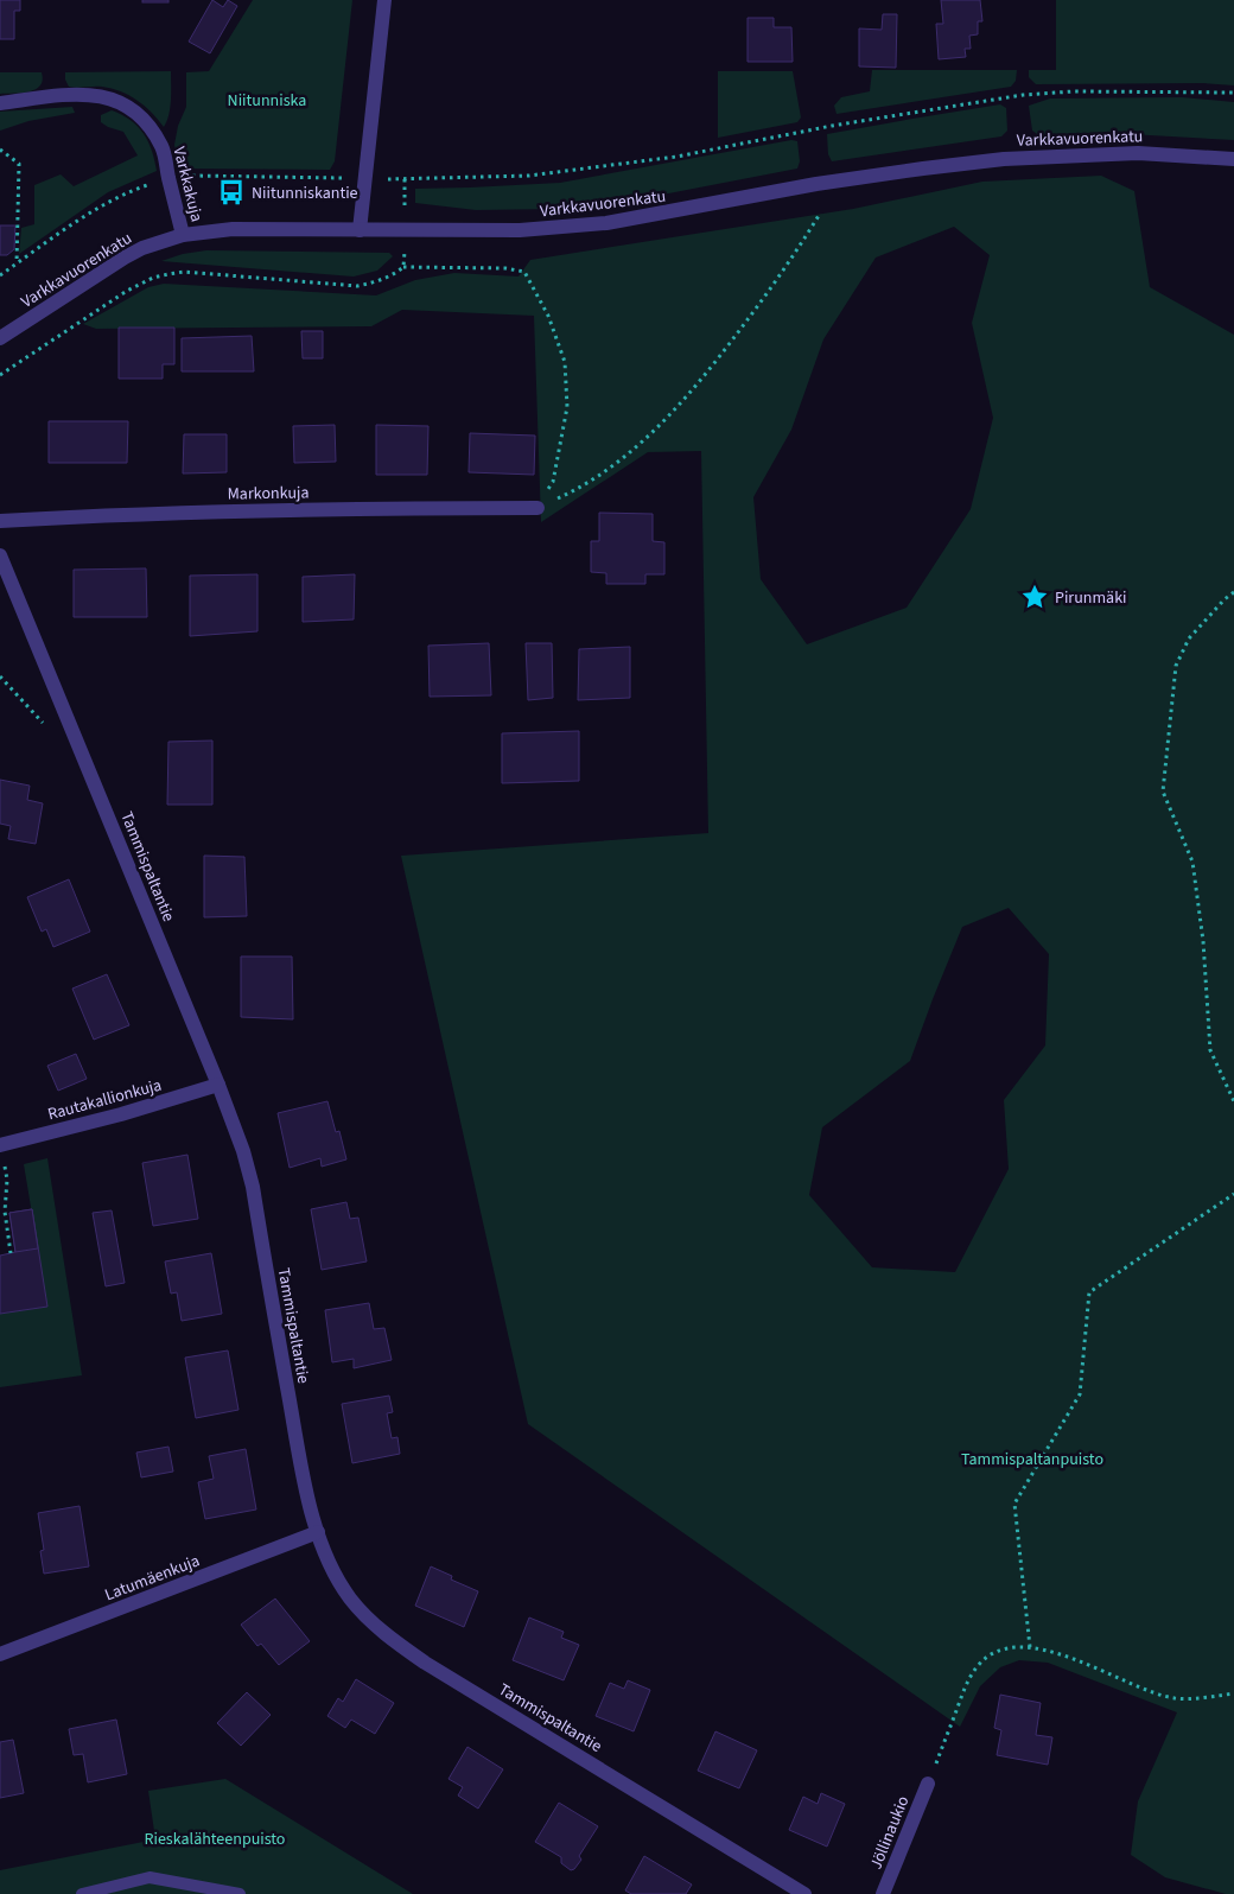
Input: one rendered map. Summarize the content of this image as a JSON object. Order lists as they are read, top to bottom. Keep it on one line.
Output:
{"streets":{"street":["Varkkavuorenkatu","Varkkakuja","Markonkuja","Tammispaltantie","Rautakallionkuja","Latumäenkuja","Jöllinaukio"]},"crossings":[["Varkkavuorenkatu","Varkkakuja"],["Tammispaltantie","Rautakallionkuja"],["Tammispaltantie","Latumäenkuja"]],"parks":["Niitunniska","Tammispaltanpuisto","Rieskalähteenpuisto"],"places":{"bus stop":["Niitunniskantie"],"place":["Pirunmäki"]}}
